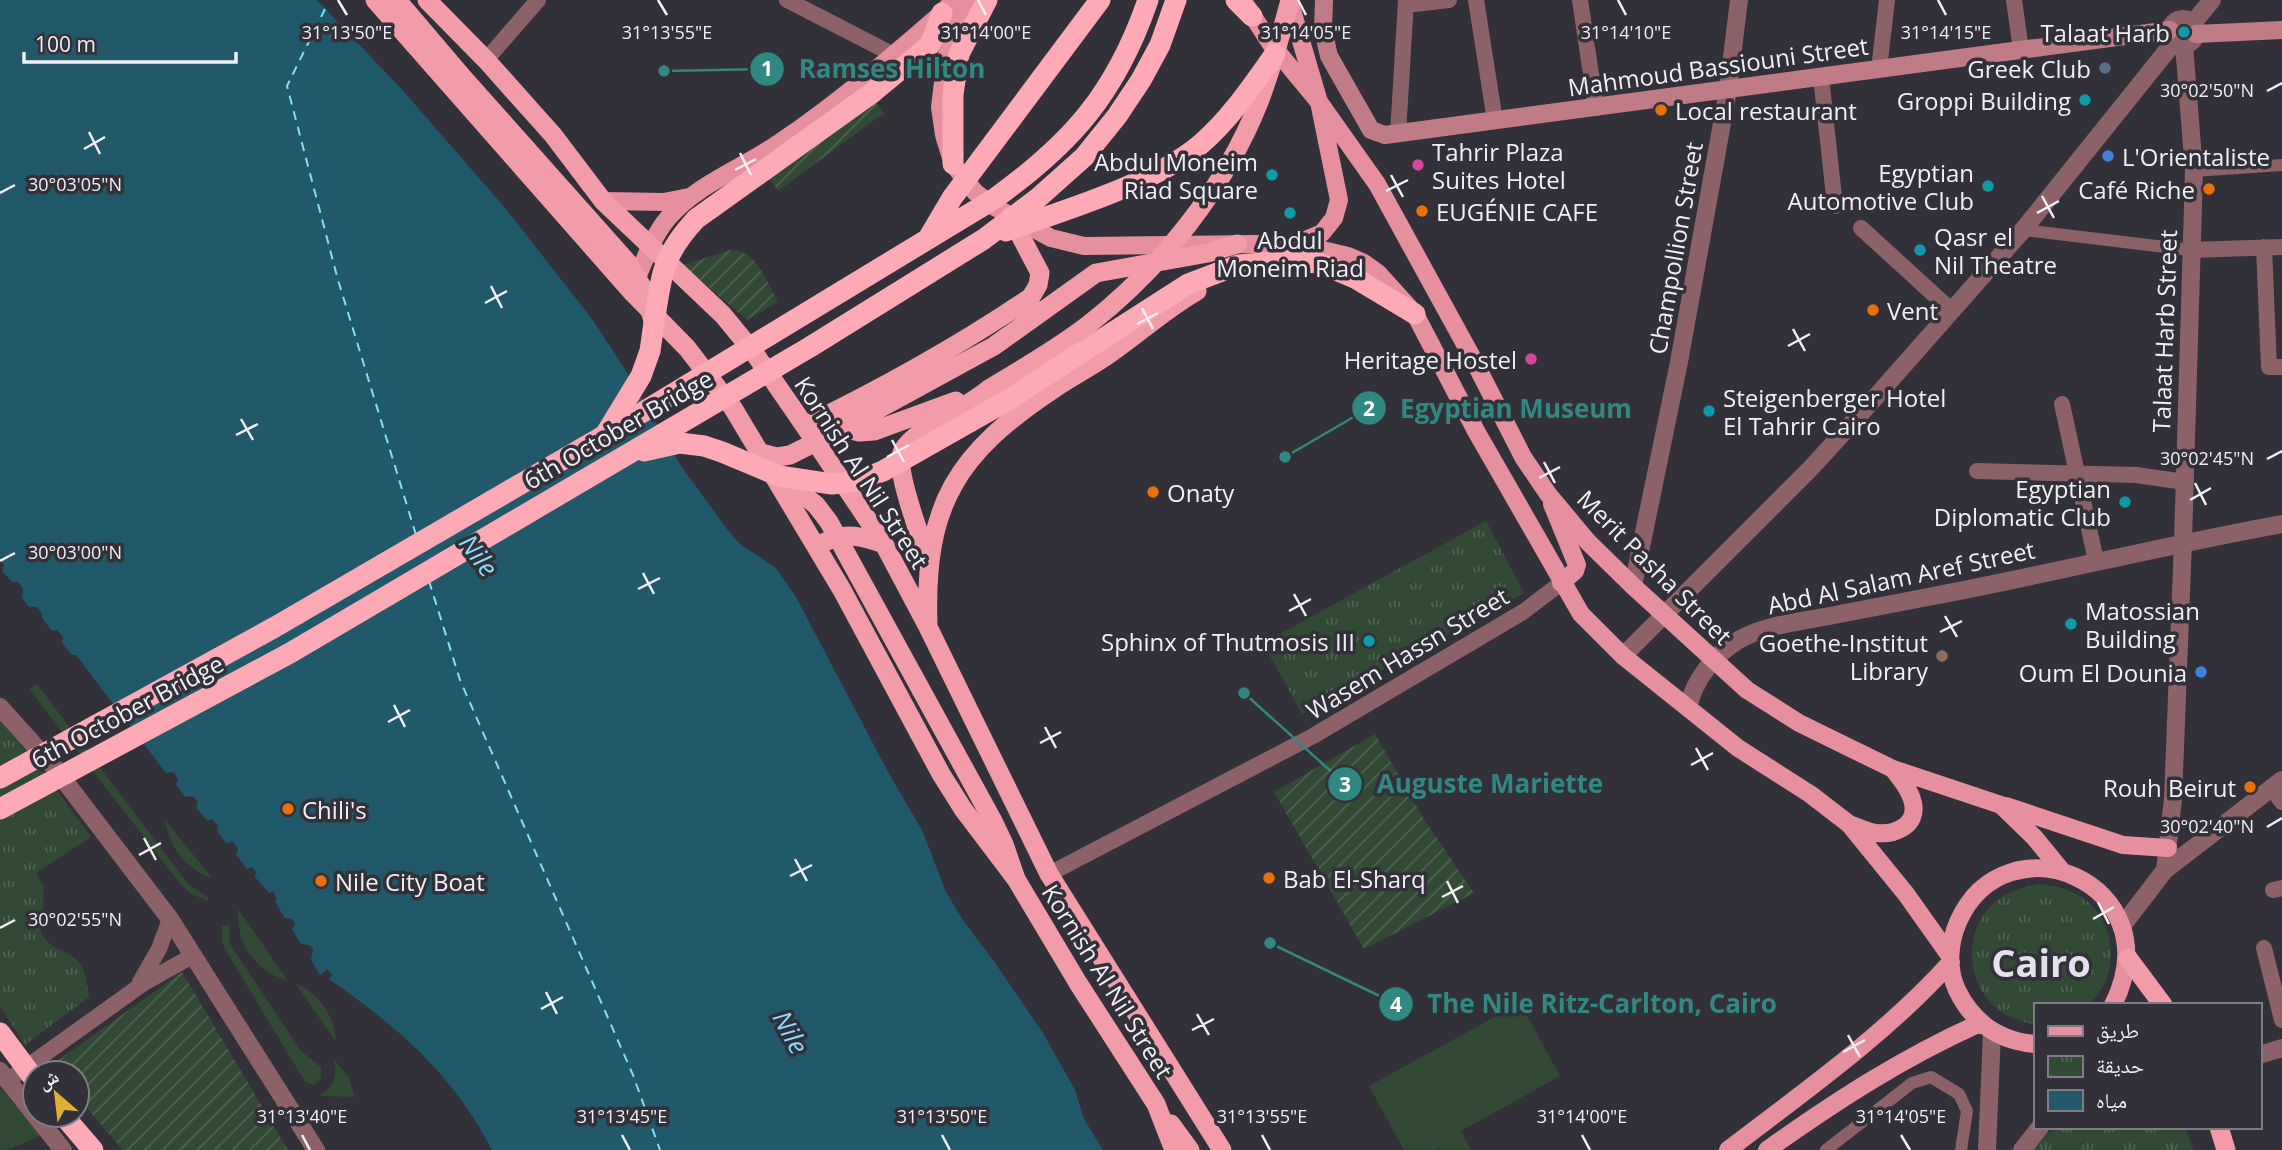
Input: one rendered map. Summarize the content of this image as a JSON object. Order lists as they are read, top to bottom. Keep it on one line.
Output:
{"streets":{"highway":["6th October Bridge","Kornish Al Nil Street"],"main road":["Mahmoud Bassiouni Street","Merit Pasha Street"],"street":["Champollion Street","Talaat Harb Street","Abd Al Salam Aref Street","Wasem Hassn Street"]},"crossings":[["Mahmoud Bassiouni Street","Champollion Street"],["Mahmoud Bassiouni Street","Talaat Harb Street"],["Champollion Street","Merit Pasha Street"],["Talaat Harb Street","Abd Al Salam Aref Street"],["Kornish Al Nil Street","Wasem Hassn Street"],["Merit Pasha Street","Abd Al Salam Aref Street"]],"districts":["Cairo"],"water":["Nile"],"places":["Talaat Harb","Greek Club","Ramses Hilton","Groppi Building","Local restaurant","L'Orientaliste","Tahrir Plaza Suites Hotel","Abdul Moneim Riad Square","Egyptian Automotive Club","Café Riche","EUGÉNIE CAFE","Abdul Moneim Riad","Qasr el Nil Theatre","Vent","Heritage Hostel","Steigenberger Hotel El Tahrir Cairo","Egyptian Museum","Onaty","Egyptian Diplomatic Club","Matossian Building","Sphinx of Thutmosis III","Goethe-Institut Library","Oum El Dounia","Auguste Mariette","Rouh Beirut","Chili's","Bab El-Sharq","Nile City Boat","The Nile Ritz-Carlton, Cairo"],"legend":["طريق","حديقة","مياه"],"scale_bar":"100 m","north":"top left","coordinates":["31°13'50\"E","31°13'55\"E","31°14'00\"E","31°14'05\"E","31°14'10\"E","31°14'15\"E","30°02'50\"N","30°03'05\"N","30°02'45\"N","30°03'00\"N","30°02'40\"N","30°02'55\"N","31°13'40\"E","31°13'45\"E"]}
